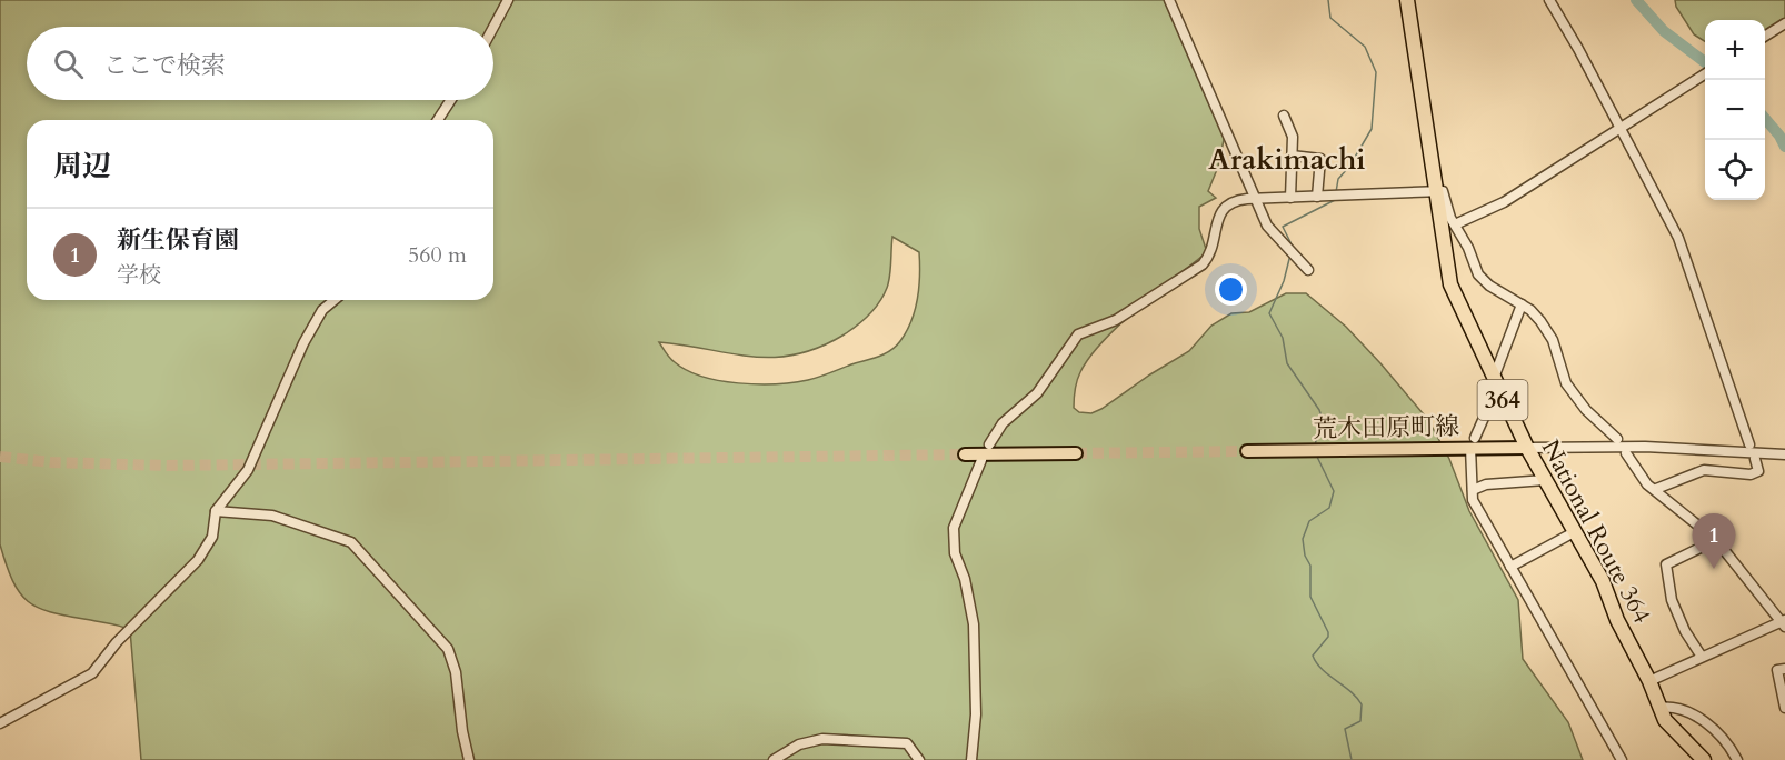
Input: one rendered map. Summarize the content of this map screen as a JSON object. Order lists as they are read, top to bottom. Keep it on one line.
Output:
{"streets":{"highway":["364","National Route 364"],"main road":["荒木田原町線"]},"crossings":[["荒木田原町線","National Route 364"]],"districts":["Arakimachi"],"page":{"map_buttons":["+","−"],"search":"ここで検索","heading":"周辺","list":[{"mark":"1","name":"新生保育園","note":"学校","value":"560 m"}],"pins":"1"}}
